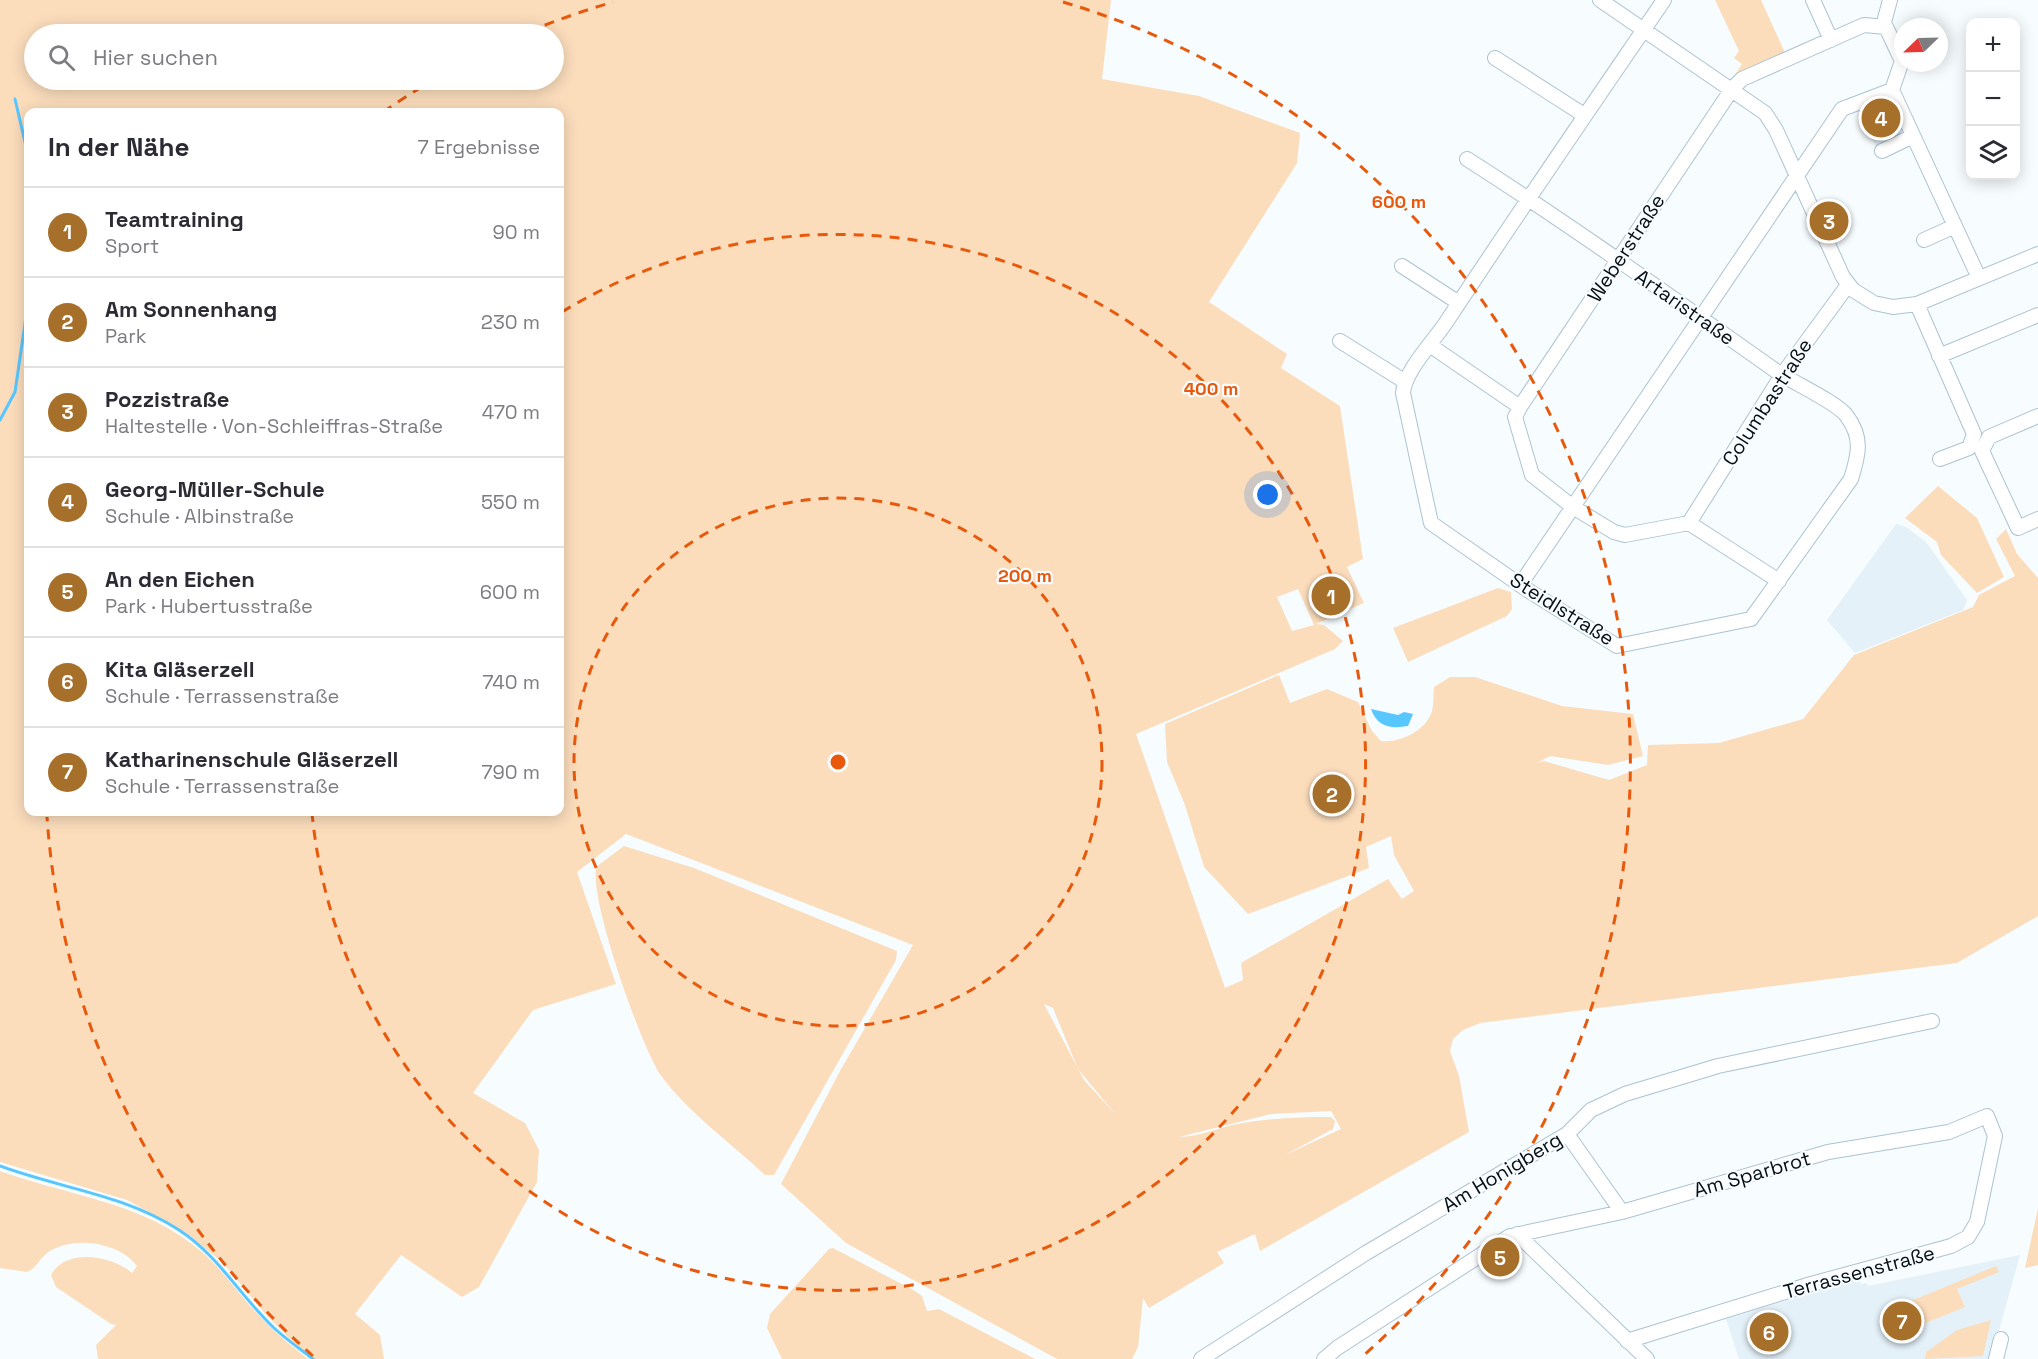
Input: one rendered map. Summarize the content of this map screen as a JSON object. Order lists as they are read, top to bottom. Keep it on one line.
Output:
{"streets":{"street":["Weberstraße","Artaristraße","Columbastraße","Steidlstraße","Am Honigberg","Am Sparbrot","Terrassenstraße"]},"crossings":[["Weberstraße","Artaristraße"],["Artaristraße","Columbastraße"],["Artaristraße","Steidlstraße"],["Columbastraße","Steidlstraße"],["Am Sparbrot","Terrassenstraße"]],"north":"bottom left","page":{"map_buttons":["+","−"],"search":"Hier suchen","pins":["4","3","1","2","5","7","6"],"heading":["In der Nähe","7 Ergebnisse"],"list":[{"mark":"1","name":"Teamtraining","note":"Sport","value":"90 m"},{"mark":"2","name":"Am Sonnenhang","note":"Park","value":"230 m"},{"mark":"3","name":"Pozzistraße","note":"Haltestelle · Von-Schleiffras-Straße","value":"470 m"},{"mark":"4","name":"Georg-Müller-Schule","note":"Schule · Albinstraße","value":"550 m"},{"mark":"5","name":"An den Eichen","note":"Park · Hubertusstraße","value":"600 m"},{"mark":"6","name":"Kita Gläserzell","note":"Schule · Terrassenstraße","value":"740 m"},{"mark":"7","name":"Katharinenschule Gläserzell","note":"Schule · Terrassenstraße","value":"790 m"}]},"rings":["600 m","400 m","200 m"]}
